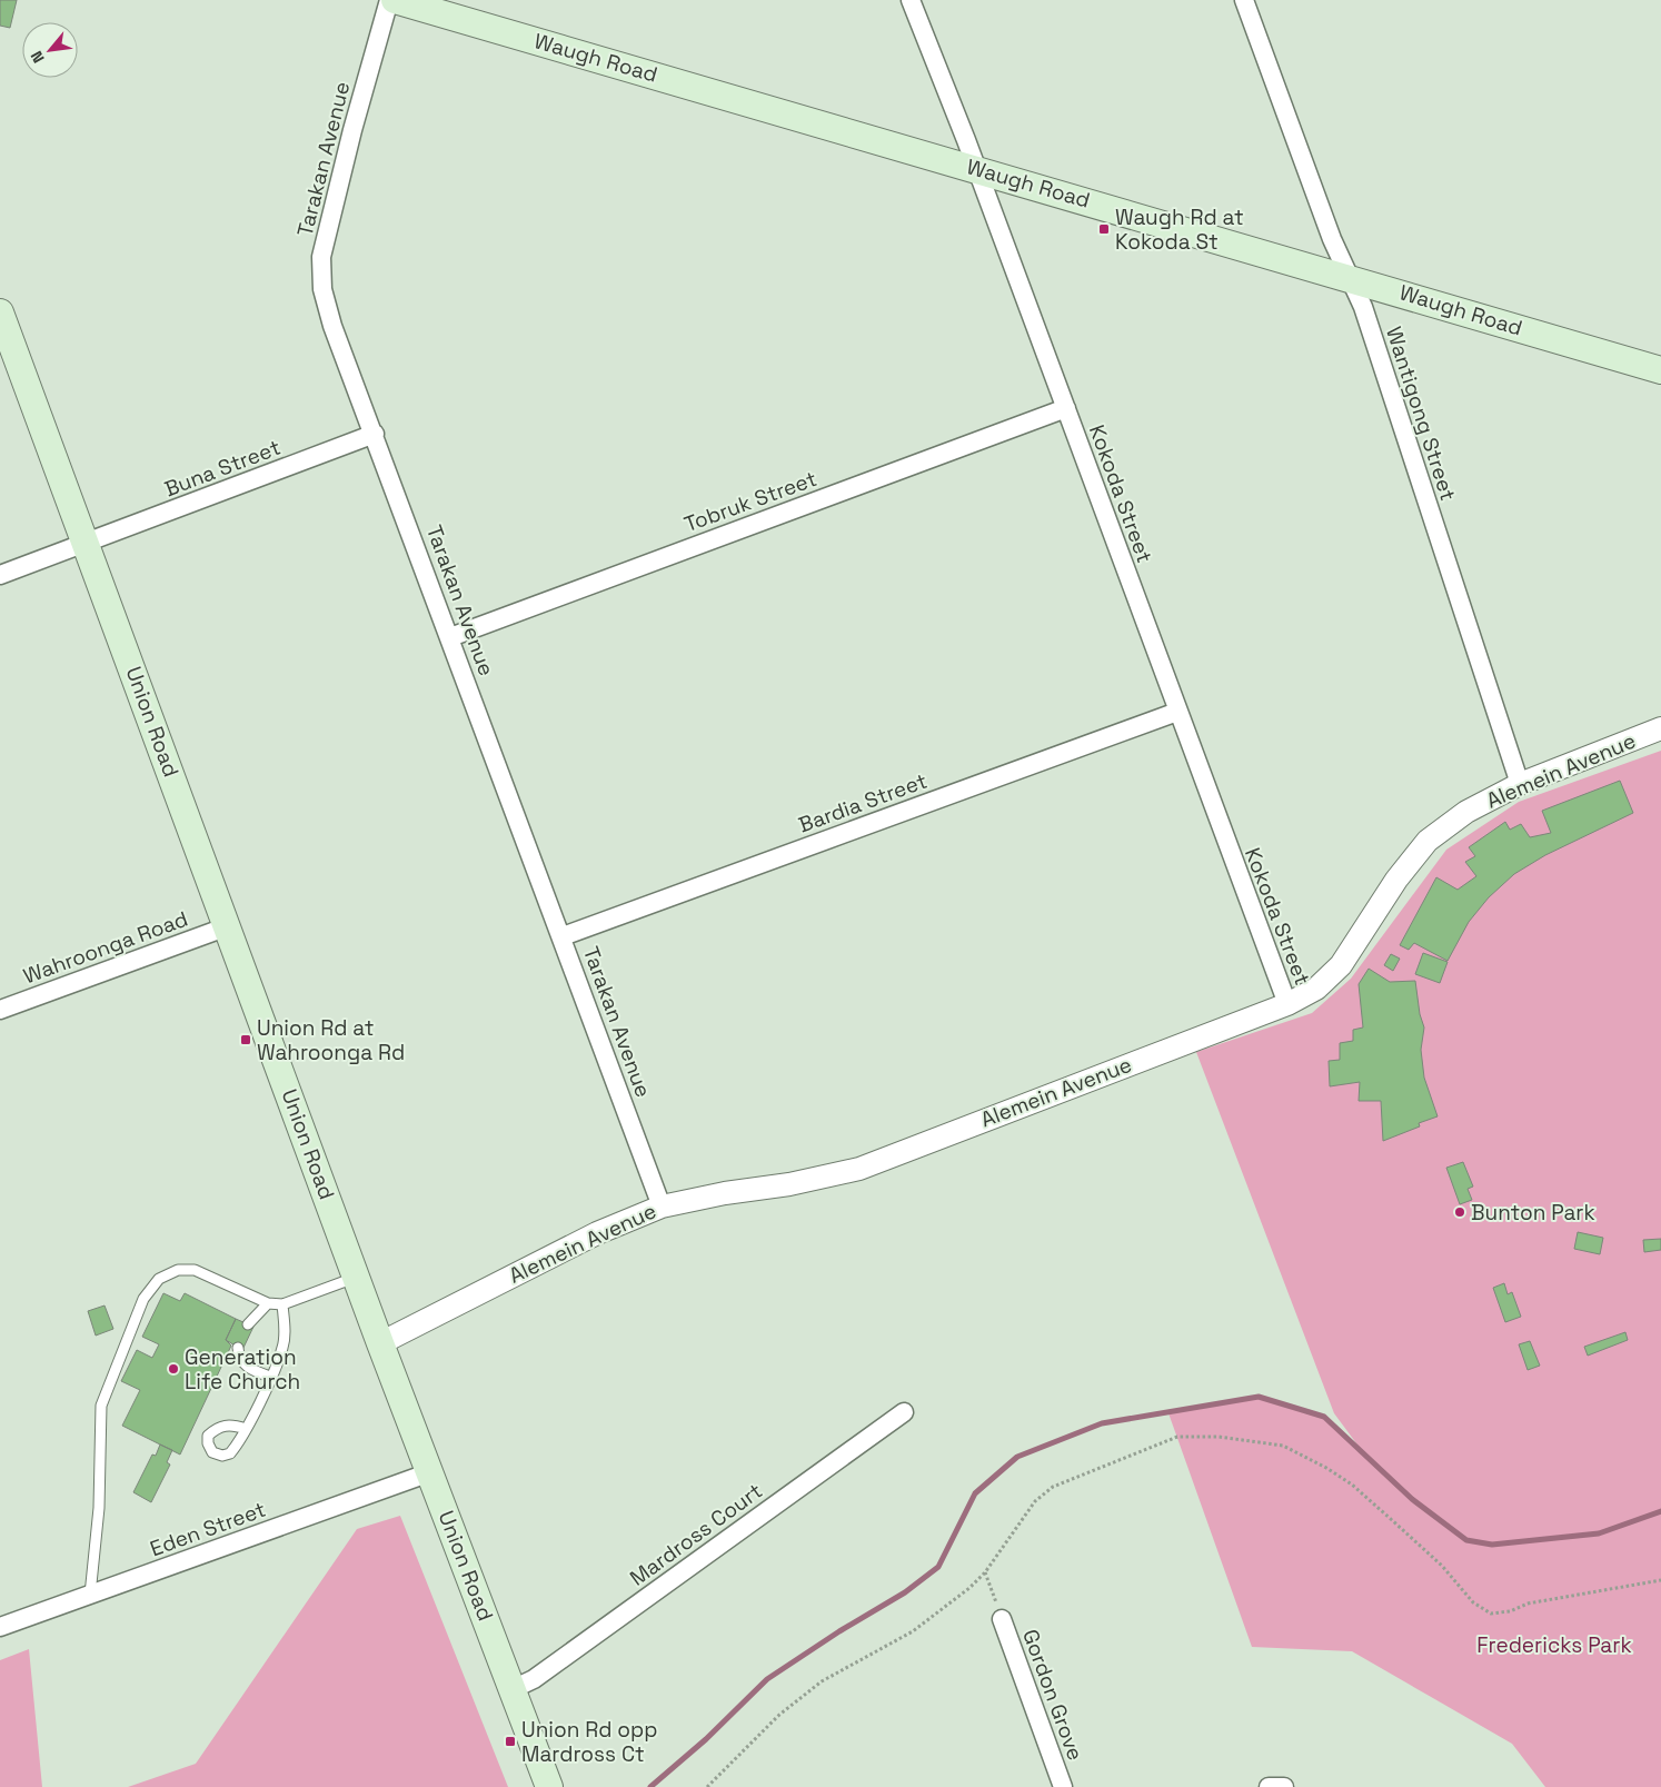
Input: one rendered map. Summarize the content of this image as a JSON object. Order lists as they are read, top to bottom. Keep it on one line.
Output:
{"streets":{"main road":["Waugh Road","Union Road"],"street":["Tarakan Avenue","Wantigong Street","Buna Street","Kokoda Street","Tobruk Street","Alemein Avenue","Bardia Street","Wahroonga Road","Eden Street","Mardross Court","Gordon Grove"]},"crossings":[["Waugh Road","Wantigong Street"],["Waugh Road","Kokoda Street"],["Tarakan Avenue","Buna Street"],["Tarakan Avenue","Tobruk Street"],["Tarakan Avenue","Alemein Avenue"],["Tarakan Avenue","Bardia Street"],["Wantigong Street","Alemein Avenue"],["Buna Street","Union Road"],["Kokoda Street","Tobruk Street"],["Kokoda Street","Alemein Avenue"],["Kokoda Street","Bardia Street"],["Union Road","Alemein Avenue"],["Union Road","Wahroonga Road"],["Union Road","Eden Street"],["Union Road","Mardross Court"]],"parks":["Fredericks Park"],"places":{"transit":["Waugh Rd at Kokoda St","Union Rd at Wahroonga Rd","Union Rd opp Mardross Ct"],"other":["Bunton Park","Generation Life Church"]},"north":"bottom left"}
